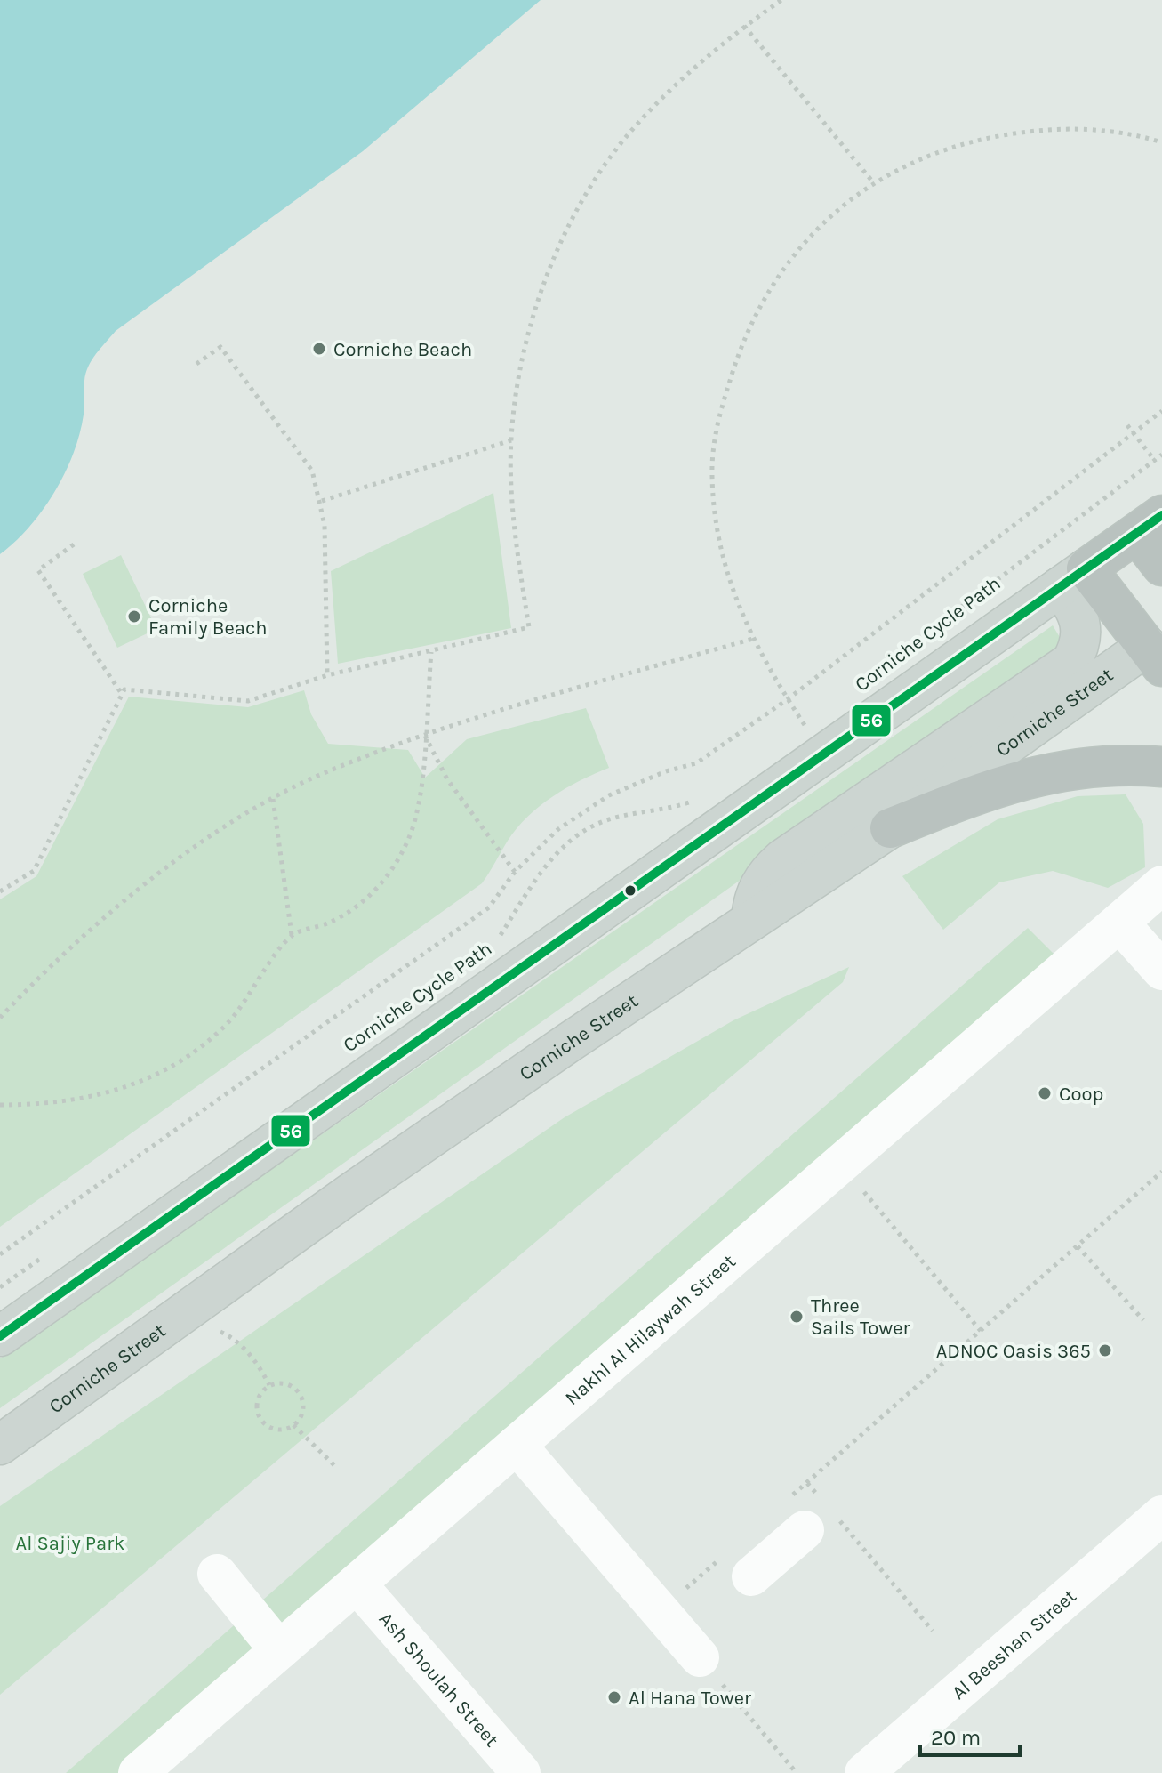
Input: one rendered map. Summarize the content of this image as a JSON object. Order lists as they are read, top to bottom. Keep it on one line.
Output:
{"streets":{"main road":["Corniche Street"],"street":["Nakhl Al Hilaywah Street","Al Beeshan Street","Ash Shoulah Street"],"path":["Corniche Cycle Path"]},"crossings":[["Nakhl Al Hilaywah Street","Ash Shoulah Street"]],"parks":["Al Sajiy Park"],"places":["Corniche Beach","Corniche Family Beach","Coop","Three Sails Tower","ADNOC Oasis 365","Al Hana Tower"],"lines":["transit line 56"],"scale_bar":"20 m"}
